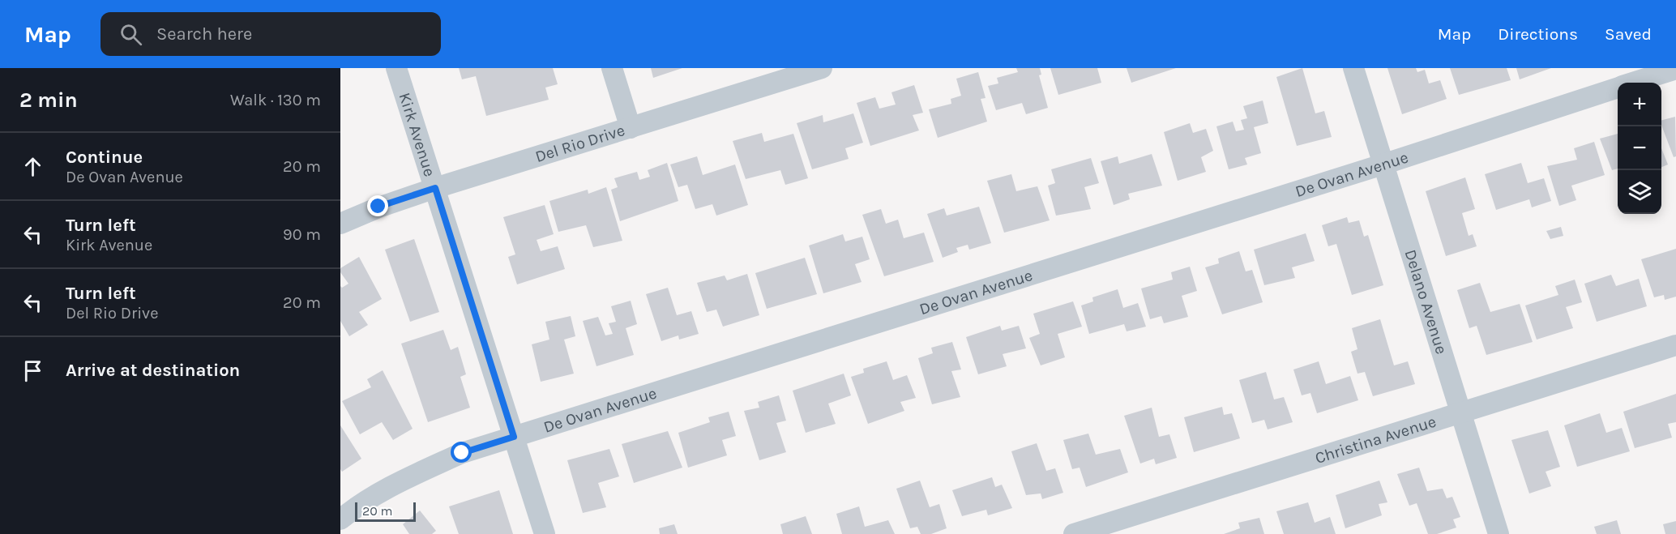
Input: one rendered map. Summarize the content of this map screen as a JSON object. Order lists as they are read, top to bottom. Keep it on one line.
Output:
{"streets":{"street":["Kirk Avenue","Del Rio Drive","De Ovan Avenue","Delano Avenue","Christina Avenue"]},"crossings":[["Kirk Avenue","Del Rio Drive"],["Kirk Avenue","De Ovan Avenue"],["De Ovan Avenue","Delano Avenue"],["Delano Avenue","Christina Avenue"]],"scale_bar":"20 m","page":{"header":"Map","search":"Search here","nav":["Map","Directions","Saved"],"heading":["2 min","Walk · 130 m"],"map_buttons":["+","−"],"list":[["Continue","De Ovan Avenue","20 m"],["Turn left","Kirk Avenue","90 m"],["Turn left","Del Rio Drive","20 m"],"Arrive at destination"],"scale":"20 m"}}
